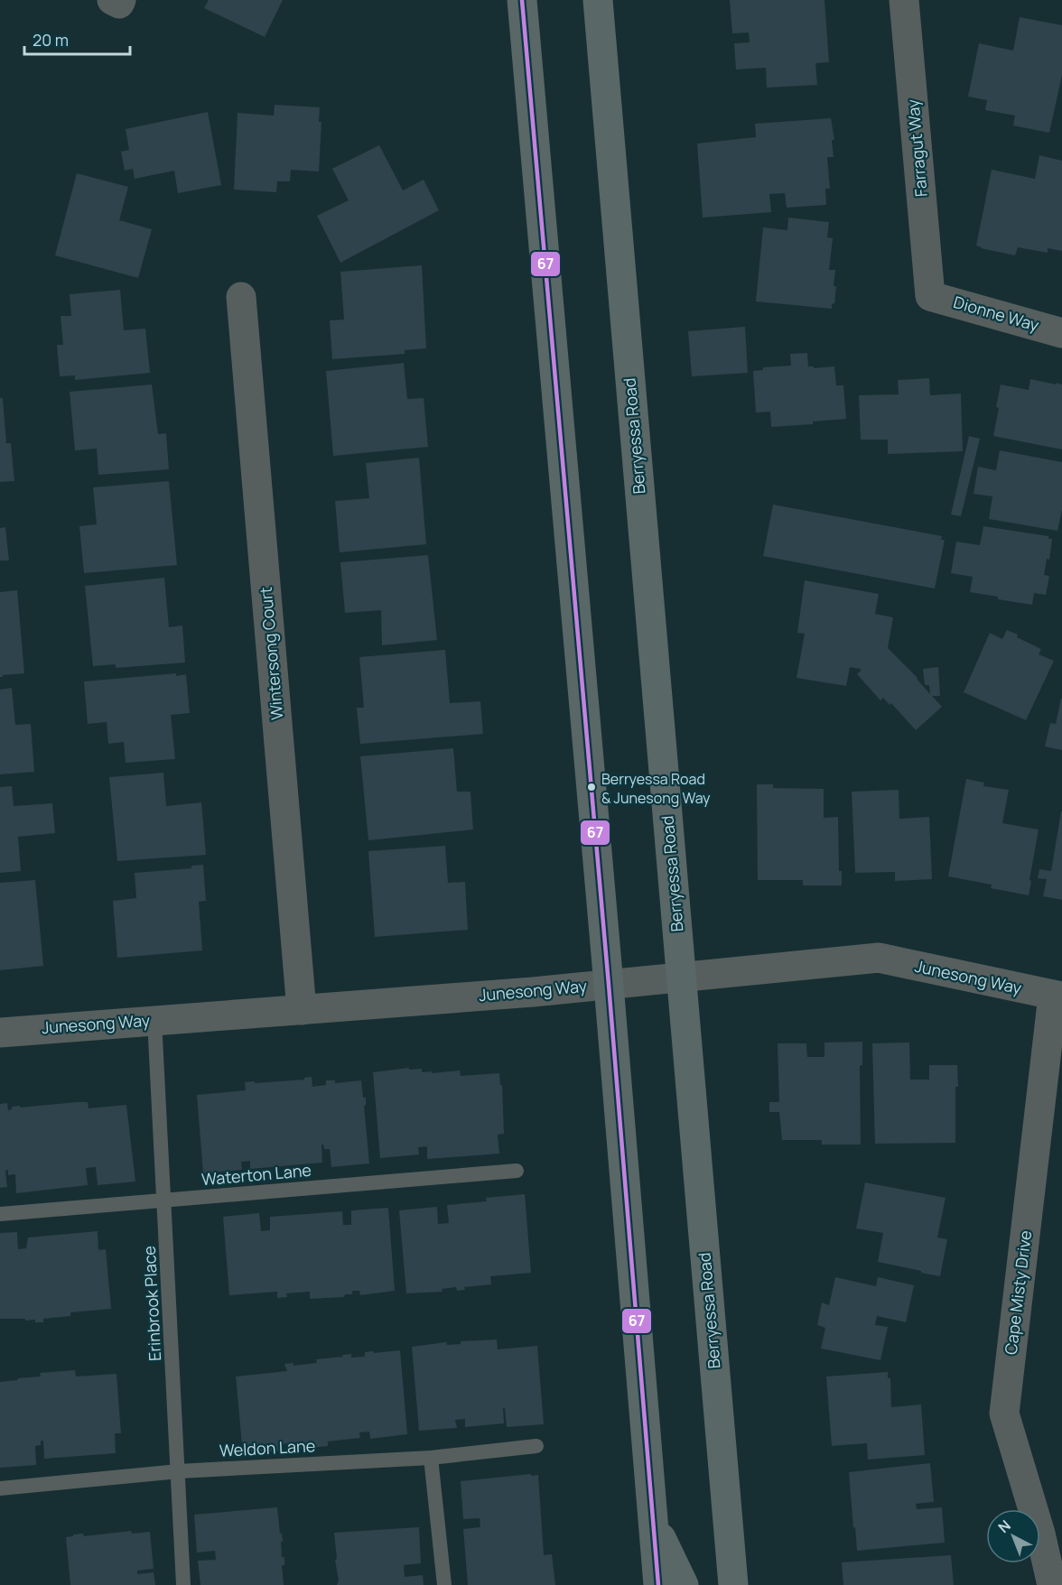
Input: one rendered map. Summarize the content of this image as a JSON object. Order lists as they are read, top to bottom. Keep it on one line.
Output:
{"streets":{"main road":["Berryessa Road"],"street":["Farragut Way","Dionne Way","Wintersong Court","Junesong Way","Cape Misty Drive"],"lane":["Waterton Lane","Erinbrook Place","Weldon Lane"]},"crossings":[["Farragut Way","Dionne Way"],["Berryessa Road","Junesong Way"],["Wintersong Court","Junesong Way"],["Junesong Way","Cape Misty Drive"],["Junesong Way","Erinbrook Place"],["Waterton Lane","Erinbrook Place"],["Erinbrook Place","Weldon Lane"]],"places":["Berryessa Road & Junesong Way"],"lines":["transit line 67"],"scale_bar":"20 m","north":"top left"}
